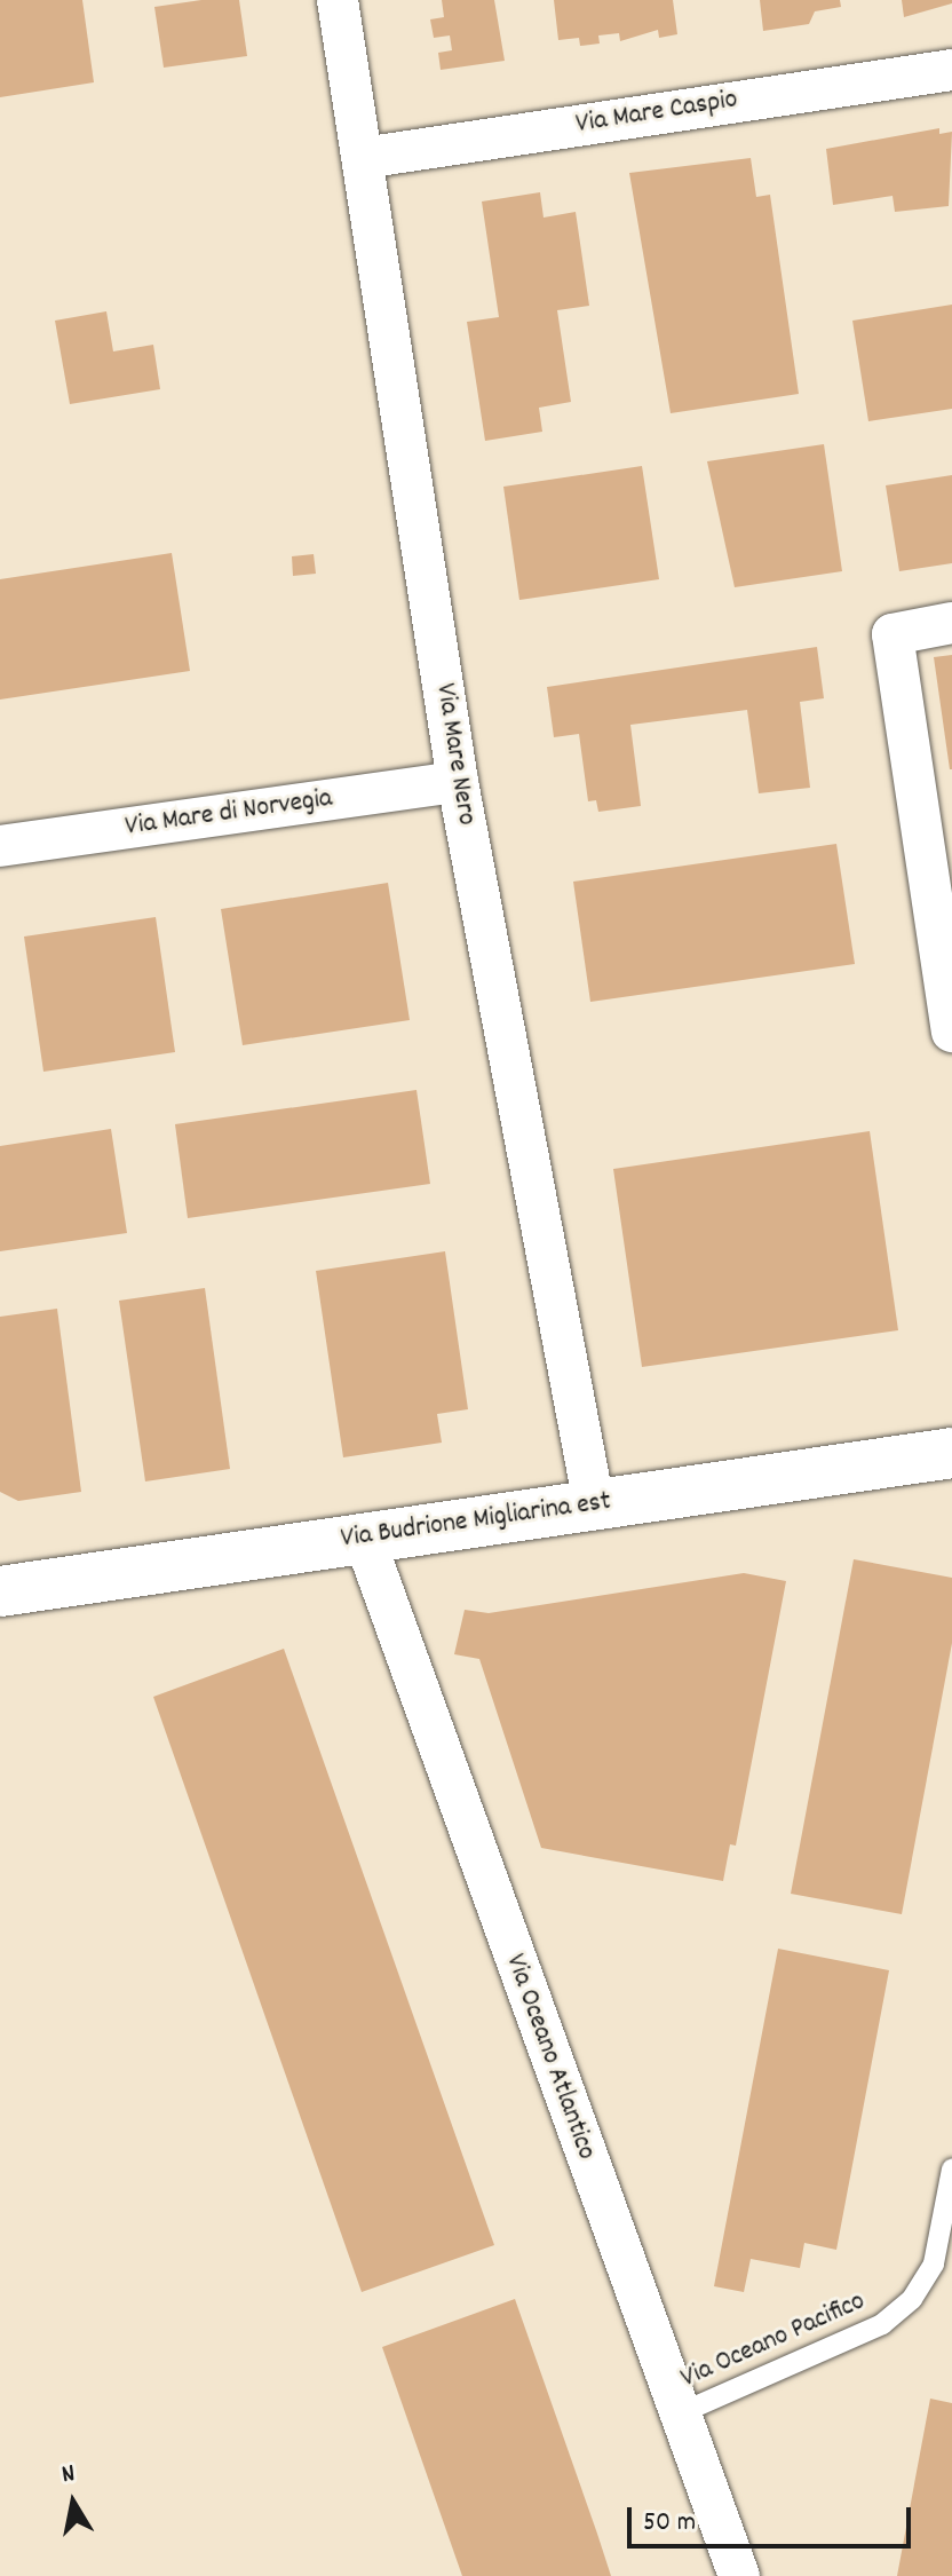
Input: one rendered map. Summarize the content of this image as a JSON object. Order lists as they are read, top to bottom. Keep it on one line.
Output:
{"streets":{"street":["Via Mare Caspio","Via Mare Nero","Via Mare di Norvegia","Via Budrione Migliarina est","Via Oceano Atlantico"],"lane":["Via Oceano Pacifico"]},"crossings":[["Via Mare Caspio","Via Mare Nero"],["Via Mare Nero","Via Mare di Norvegia"],["Via Mare Nero","Via Budrione Migliarina est"],["Via Budrione Migliarina est","Via Oceano Atlantico"],["Via Oceano Atlantico","Via Oceano Pacifico"]],"scale_bar":"50 m","north":"top"}
